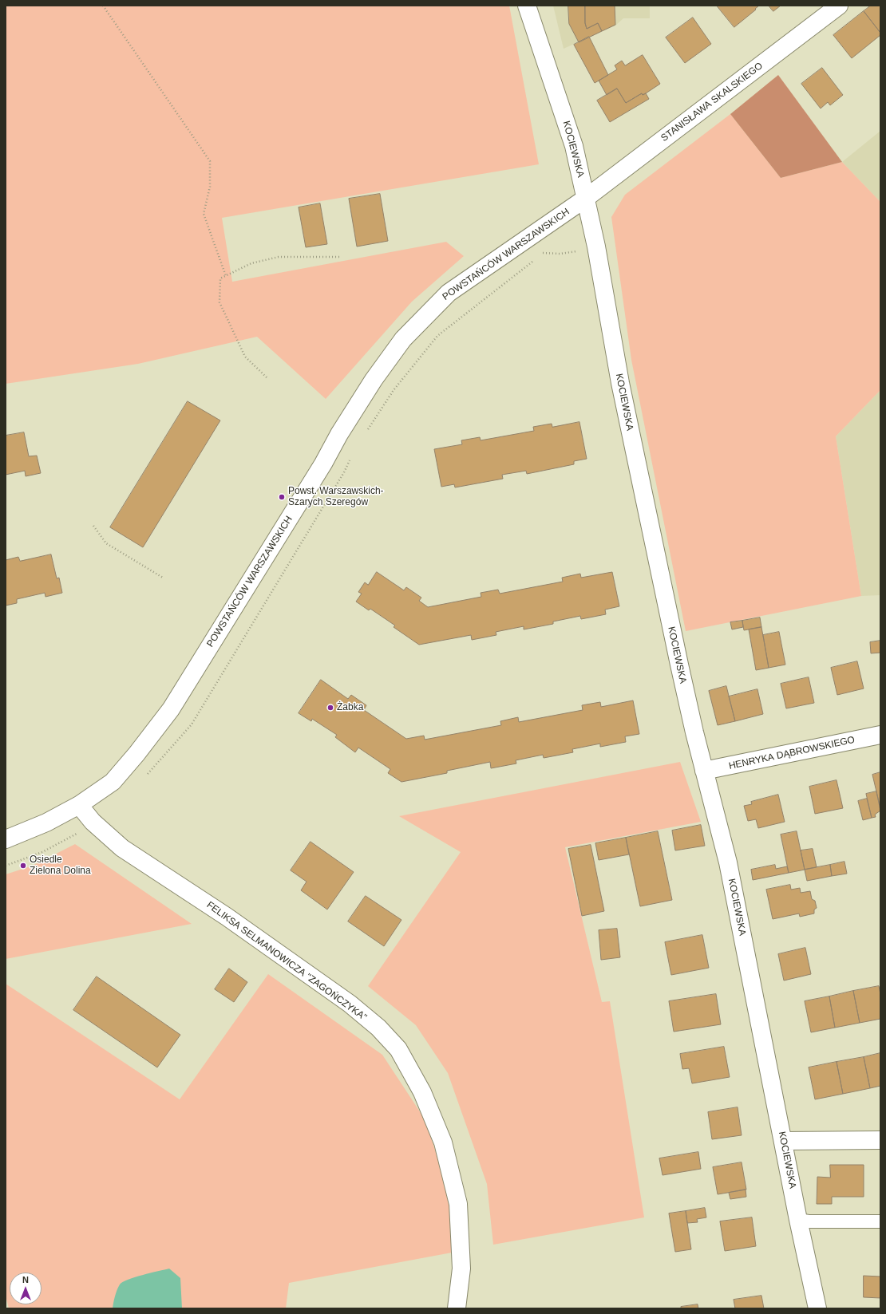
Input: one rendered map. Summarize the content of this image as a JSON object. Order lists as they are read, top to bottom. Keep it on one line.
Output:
{"streets":{"street":["STANISŁAWA SKALSKIEGO","KOCIEWSKA","POWSTAŃCÓW WARSZAWSKICH","HENRYKA DĄBROWSKIEGO","FELIKSA SELMANOWICZA \"ZAGOŃCZYKA\""]},"crossings":[["STANISŁAWA SKALSKIEGO","KOCIEWSKA"],["STANISŁAWA SKALSKIEGO","POWSTAŃCÓW WARSZAWSKICH"],["KOCIEWSKA","POWSTAŃCÓW WARSZAWSKICH"],["KOCIEWSKA","HENRYKA DĄBROWSKIEGO"],["POWSTAŃCÓW WARSZAWSKICH","FELIKSA SELMANOWICZA \"ZAGOŃCZYKA\""]],"places":["Powst. Warszawskich- Szarych Szeregów","Żabka","Osiedle Zielona Dolina"],"north":"top"}
